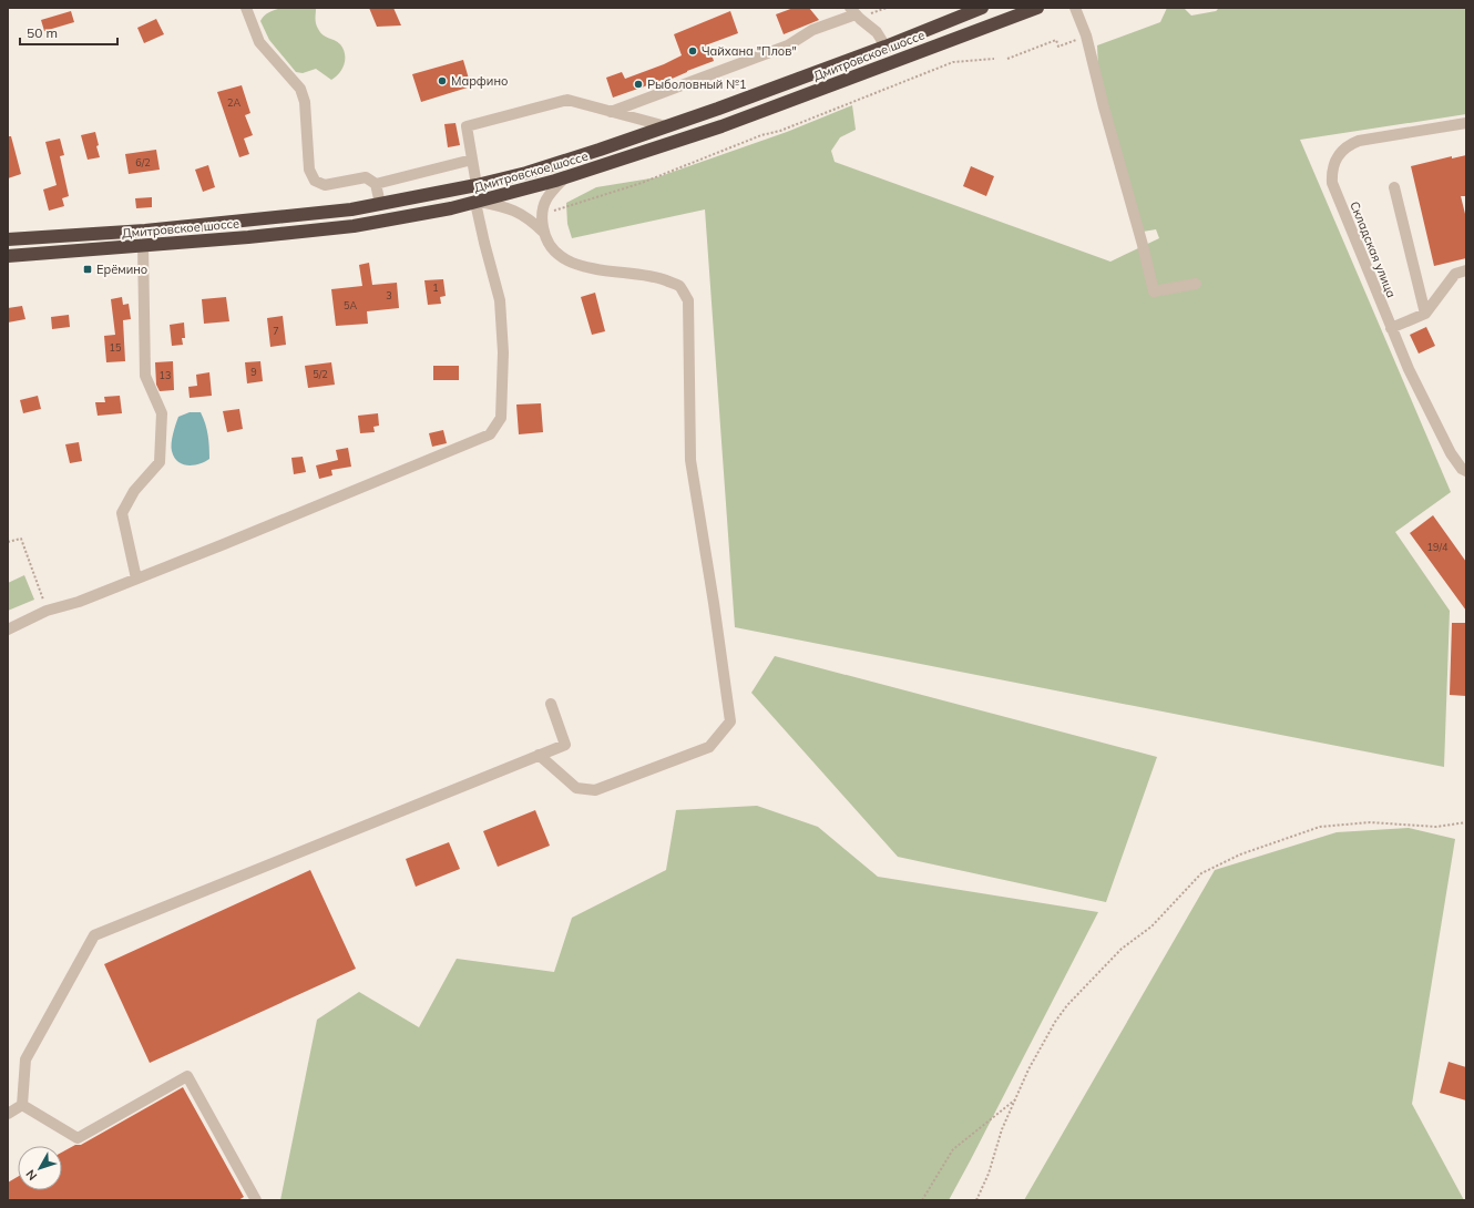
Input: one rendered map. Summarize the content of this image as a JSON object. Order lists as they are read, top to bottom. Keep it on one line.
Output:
{"streets":{"highway":["Дмитровское шоссе"],"street":["Складская улица"]},"places":{"other":["Чайхана \"Плов\"","Марфино","Рыболовный №1"],"transit":["Ерёмино"]},"house_numbers":["2А","6/2","1","3","5А","7","15","9","5/2","13","19/4"],"scale_bar":"50 m","north":"bottom left"}
